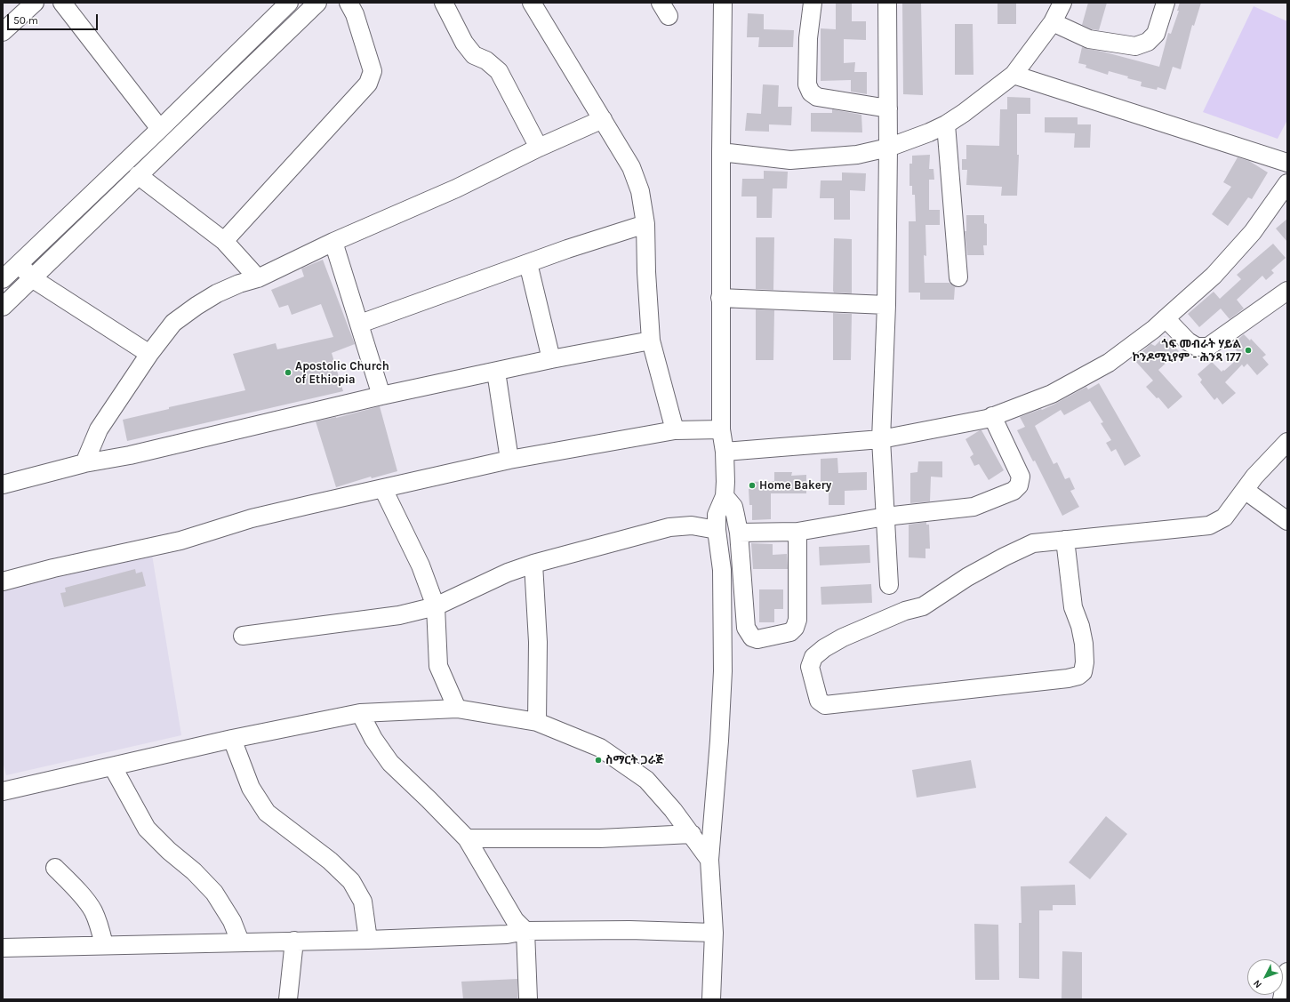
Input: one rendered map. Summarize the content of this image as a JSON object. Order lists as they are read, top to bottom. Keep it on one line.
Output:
{"places":["ጎፍ መብራት ሃይል ኮንዶሚኒየም - ሕንጻ 177","Apostolic Church of Ethiopia","Home Bakery","ስማርት ጋራጅ"],"scale_bar":"50 m","north":"bottom left"}
